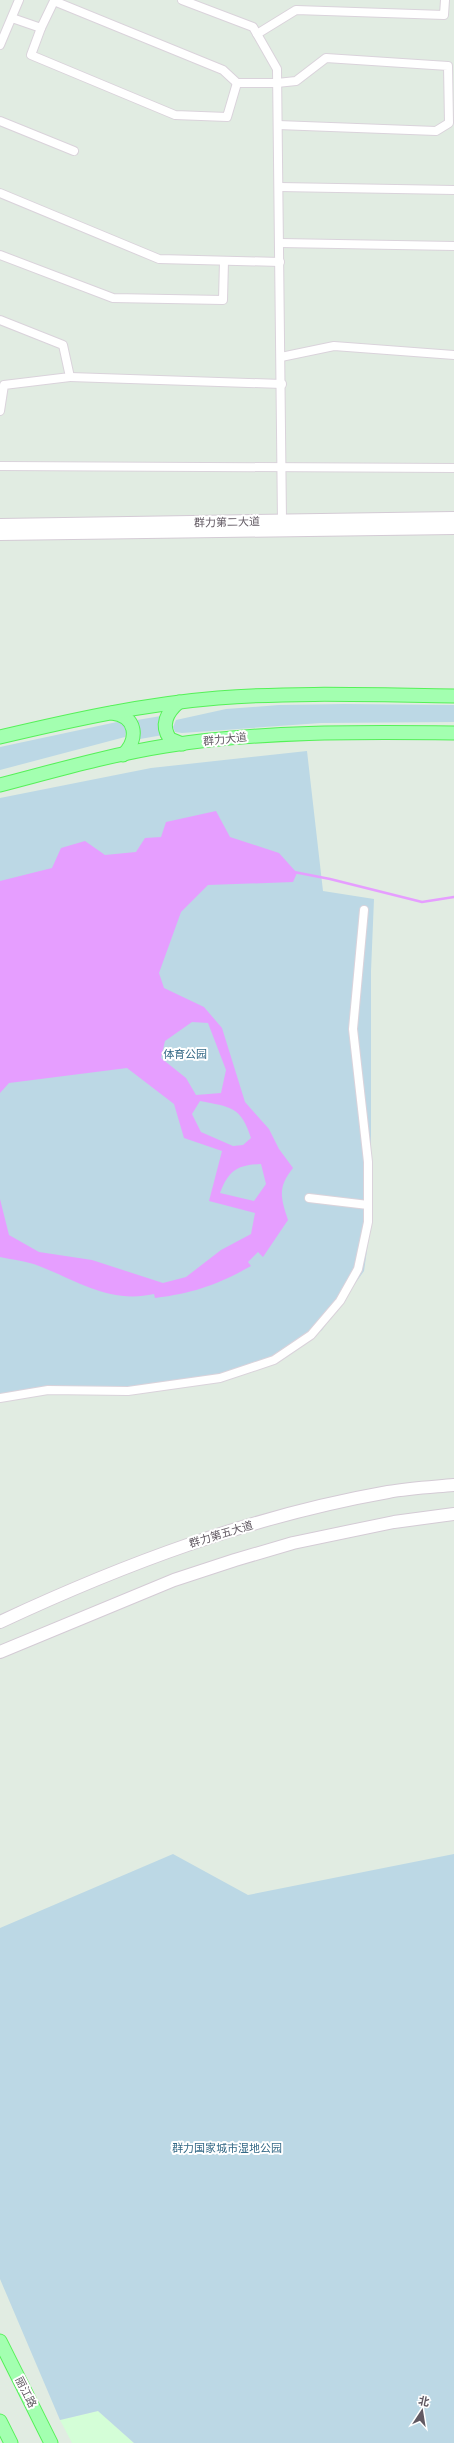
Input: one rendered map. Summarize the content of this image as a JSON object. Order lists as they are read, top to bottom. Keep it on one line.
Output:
{"streets":{"main road":["群力第二大道","群力大道","群力第五大道","丽江路"]},"parks":["体育公园","群力国家城市湿地公园"],"north":"top"}
